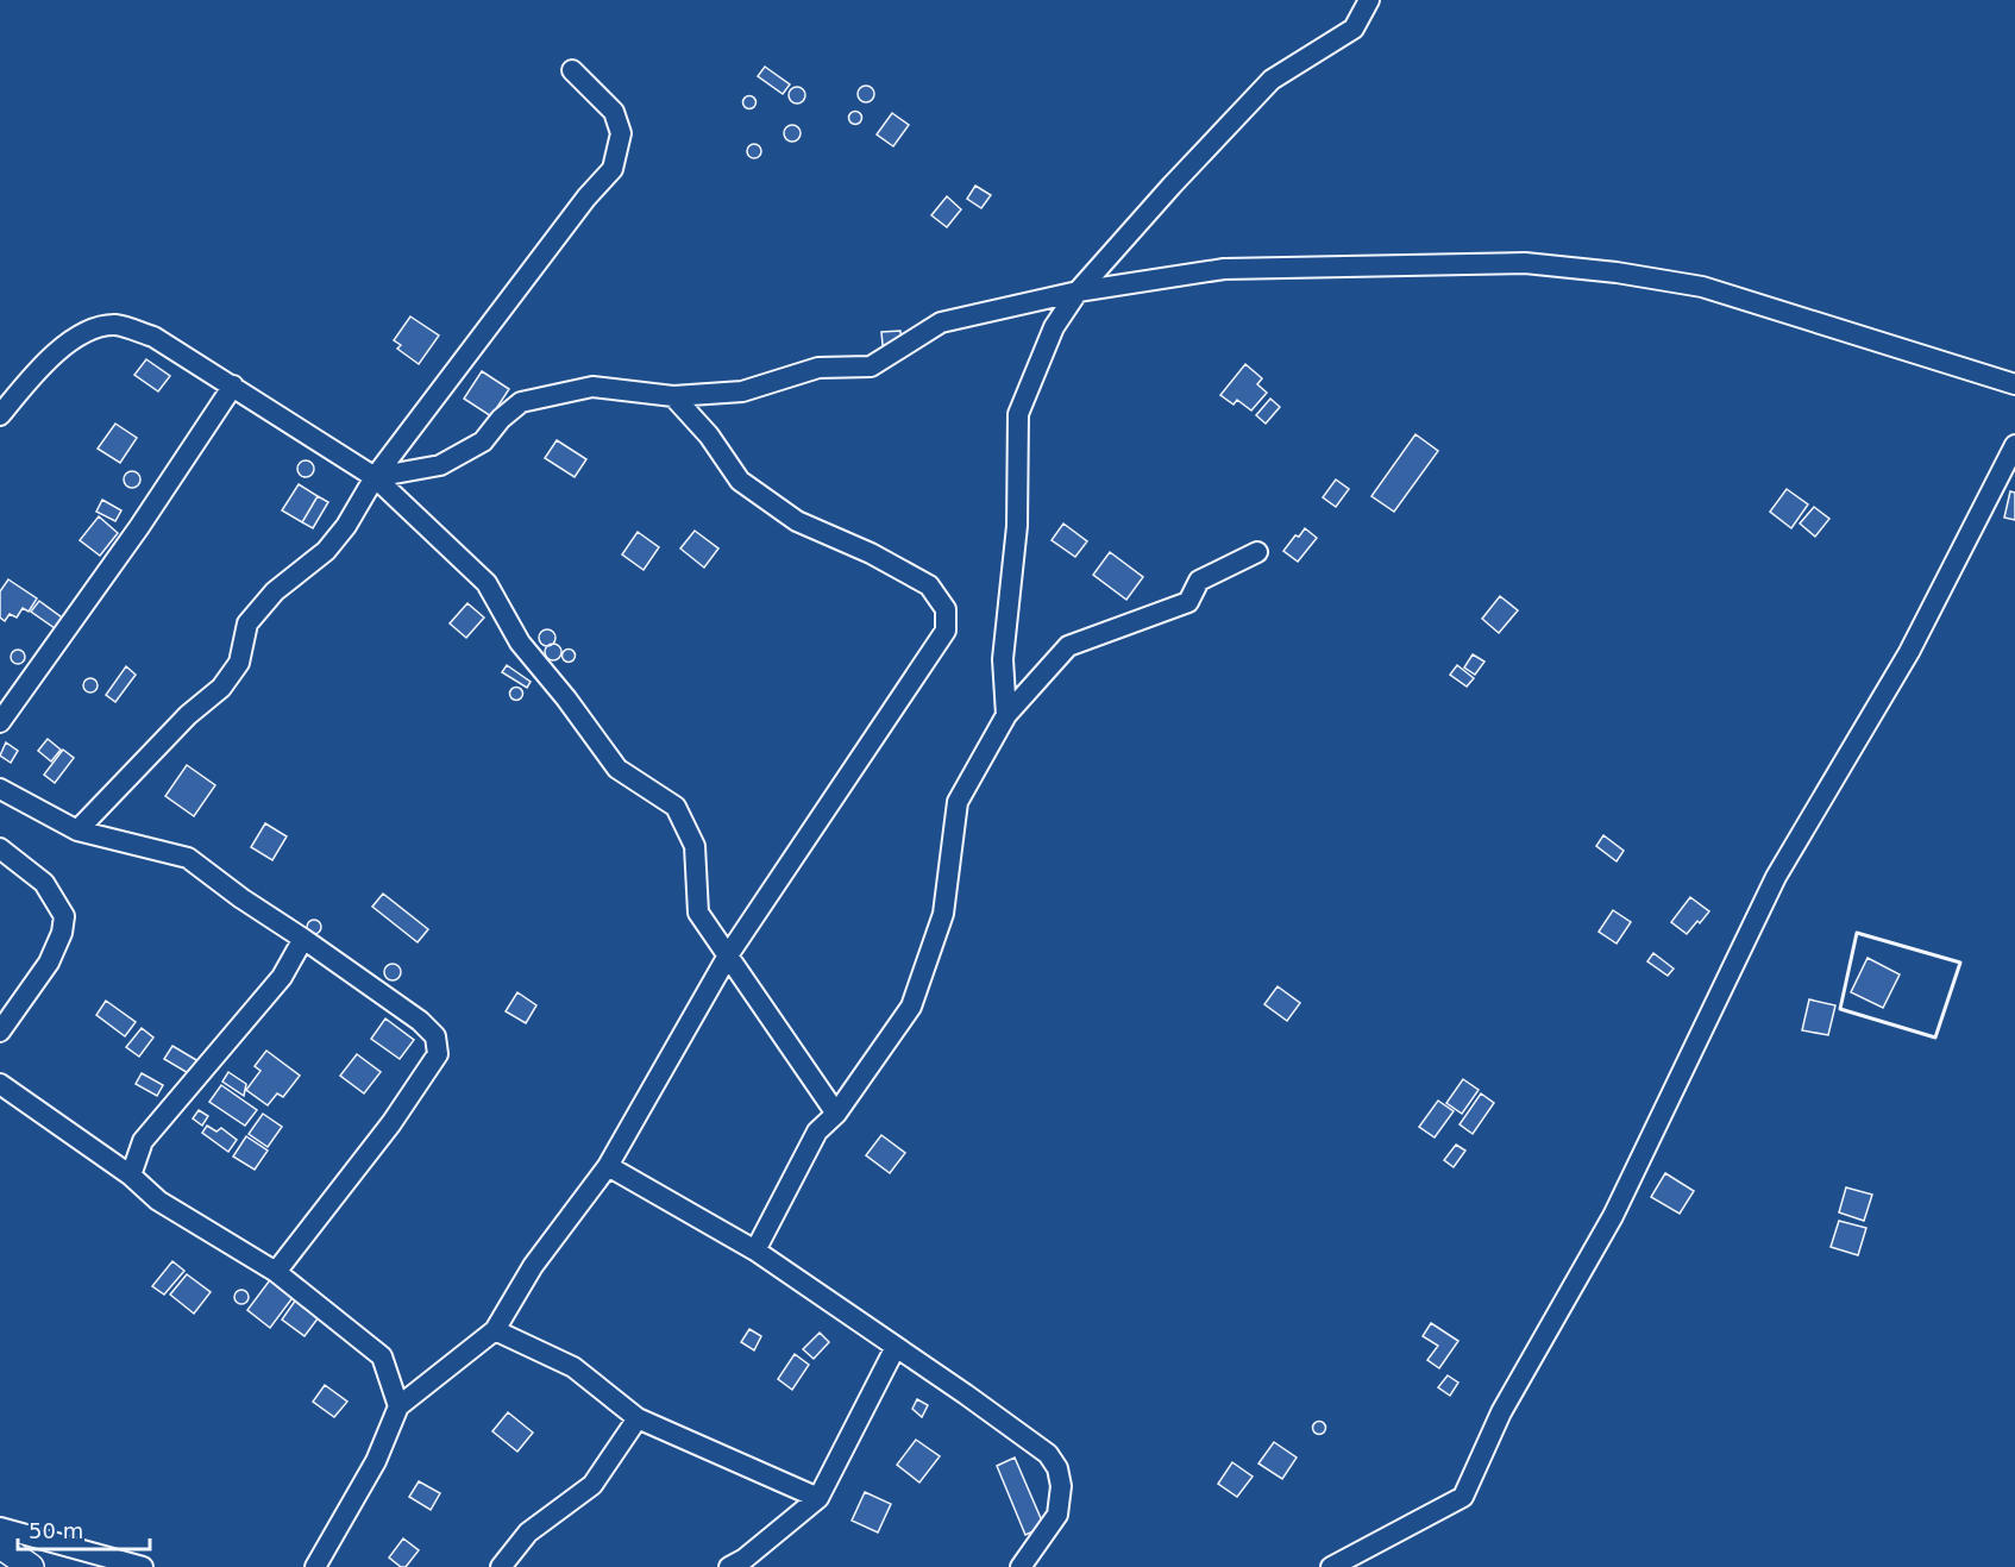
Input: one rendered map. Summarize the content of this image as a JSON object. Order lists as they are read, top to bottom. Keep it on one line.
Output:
{"scale_bar":"50 m"}
